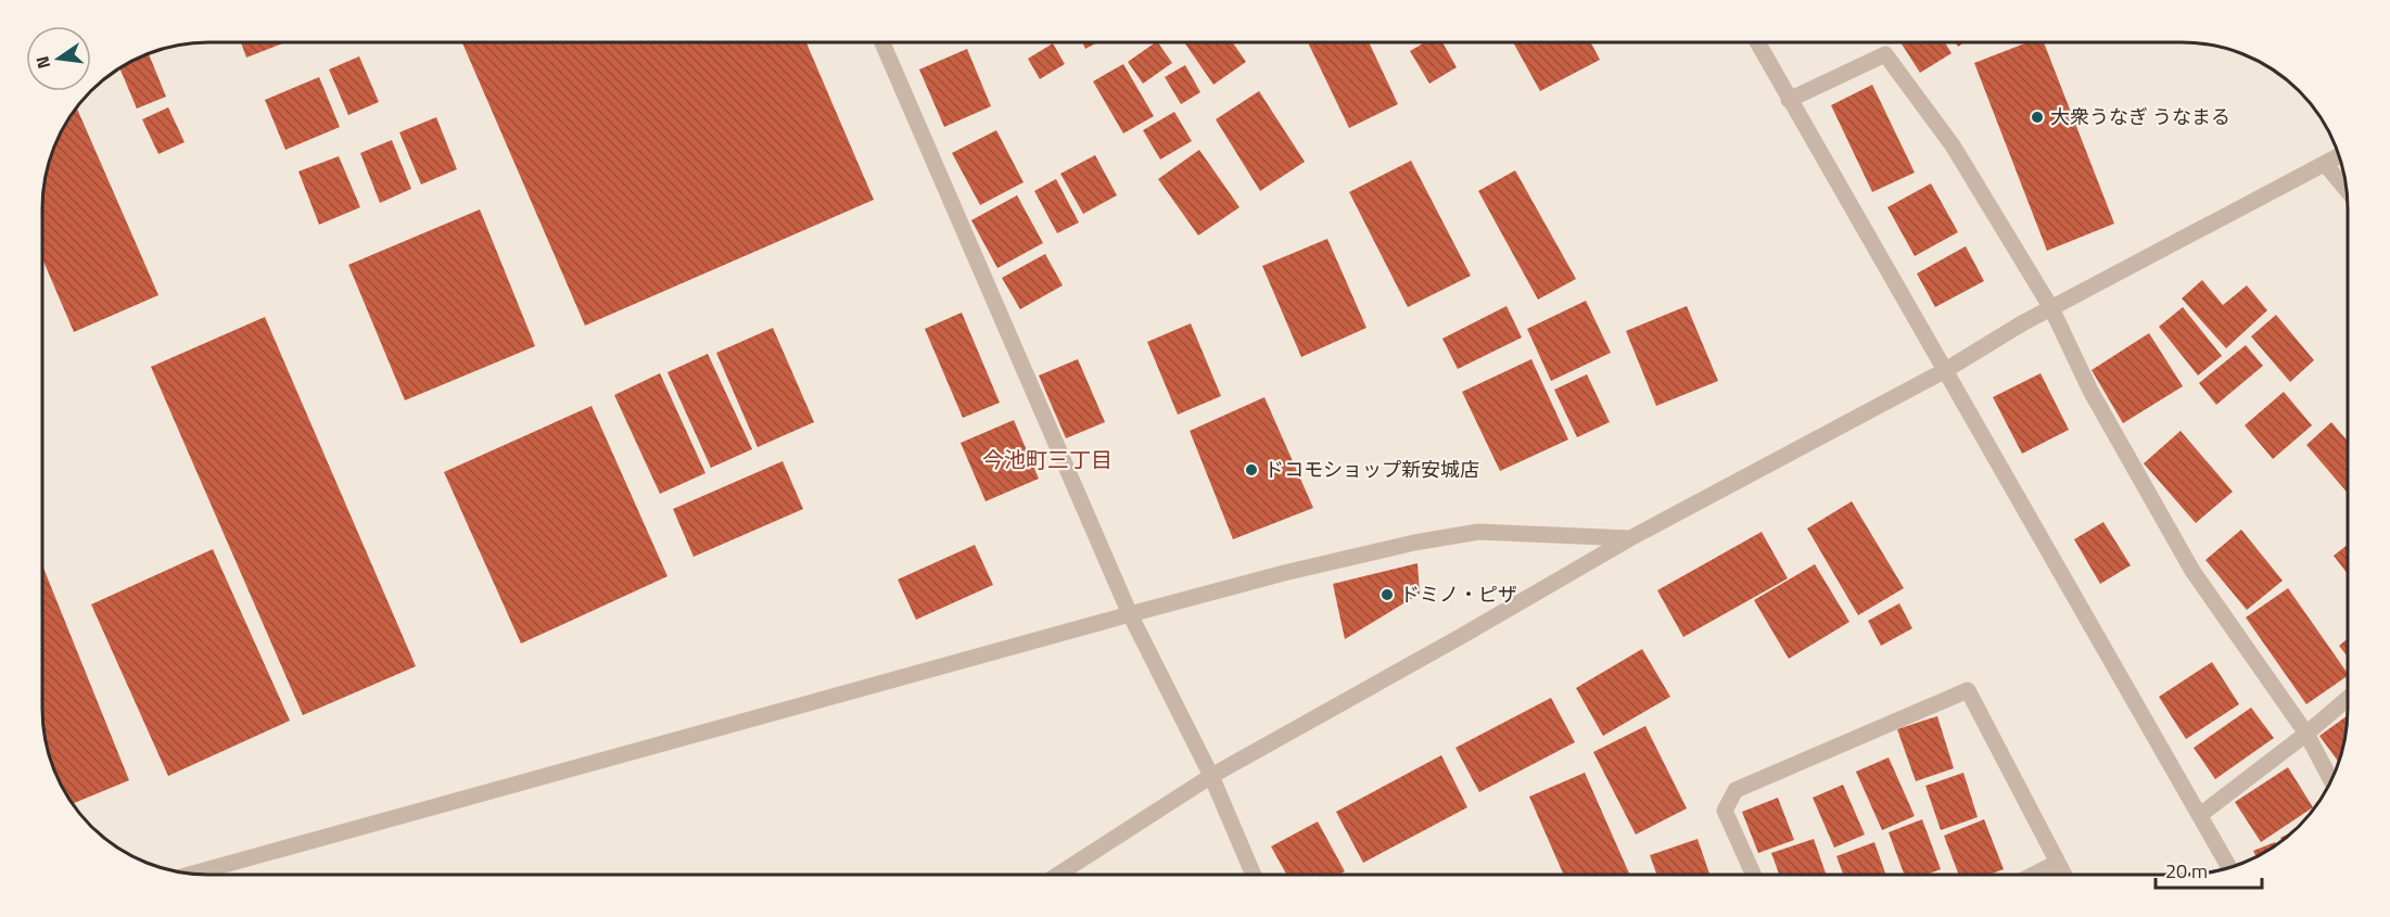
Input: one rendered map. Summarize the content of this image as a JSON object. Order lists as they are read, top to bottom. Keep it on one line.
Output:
{"districts":["今池町三丁目"],"places":["大衆うなぎ うなまる","ドコモショップ新安城店","ドミノ・ピザ"],"scale_bar":"20 m","north":"left"}
